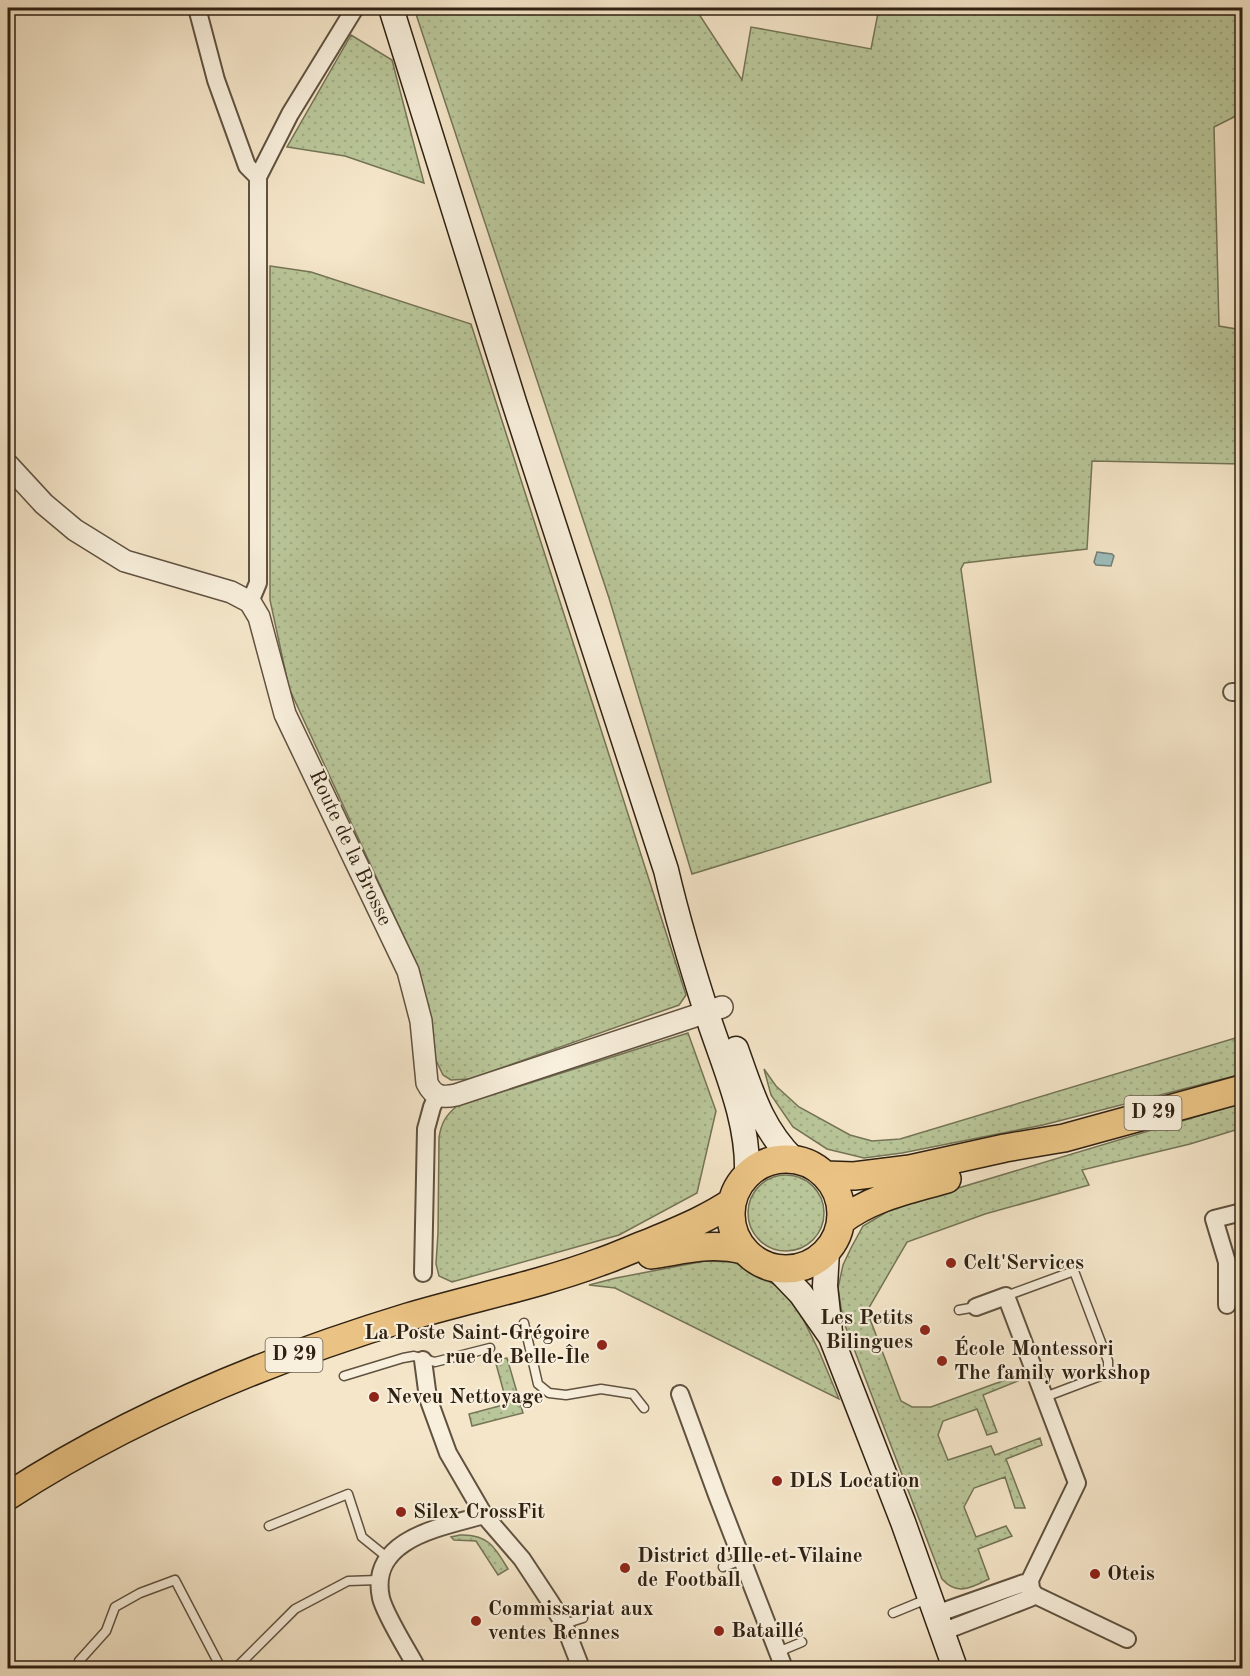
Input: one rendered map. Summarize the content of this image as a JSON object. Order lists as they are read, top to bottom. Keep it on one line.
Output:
{"streets":{"main road":["D 29"],"street":["Route de la Brosse"]},"places":["Celt'Services","Les Petits Bilingues","La Poste Saint-Grégoire rue de Belle-Île","École Montessori The family workshop","Neveu Nettoyage","DLS Location","Silex CrossFit","District d'Ille-et-Vilaine de Football","Oteis","Commissariat aux ventes Rennes","Bataillé"]}
